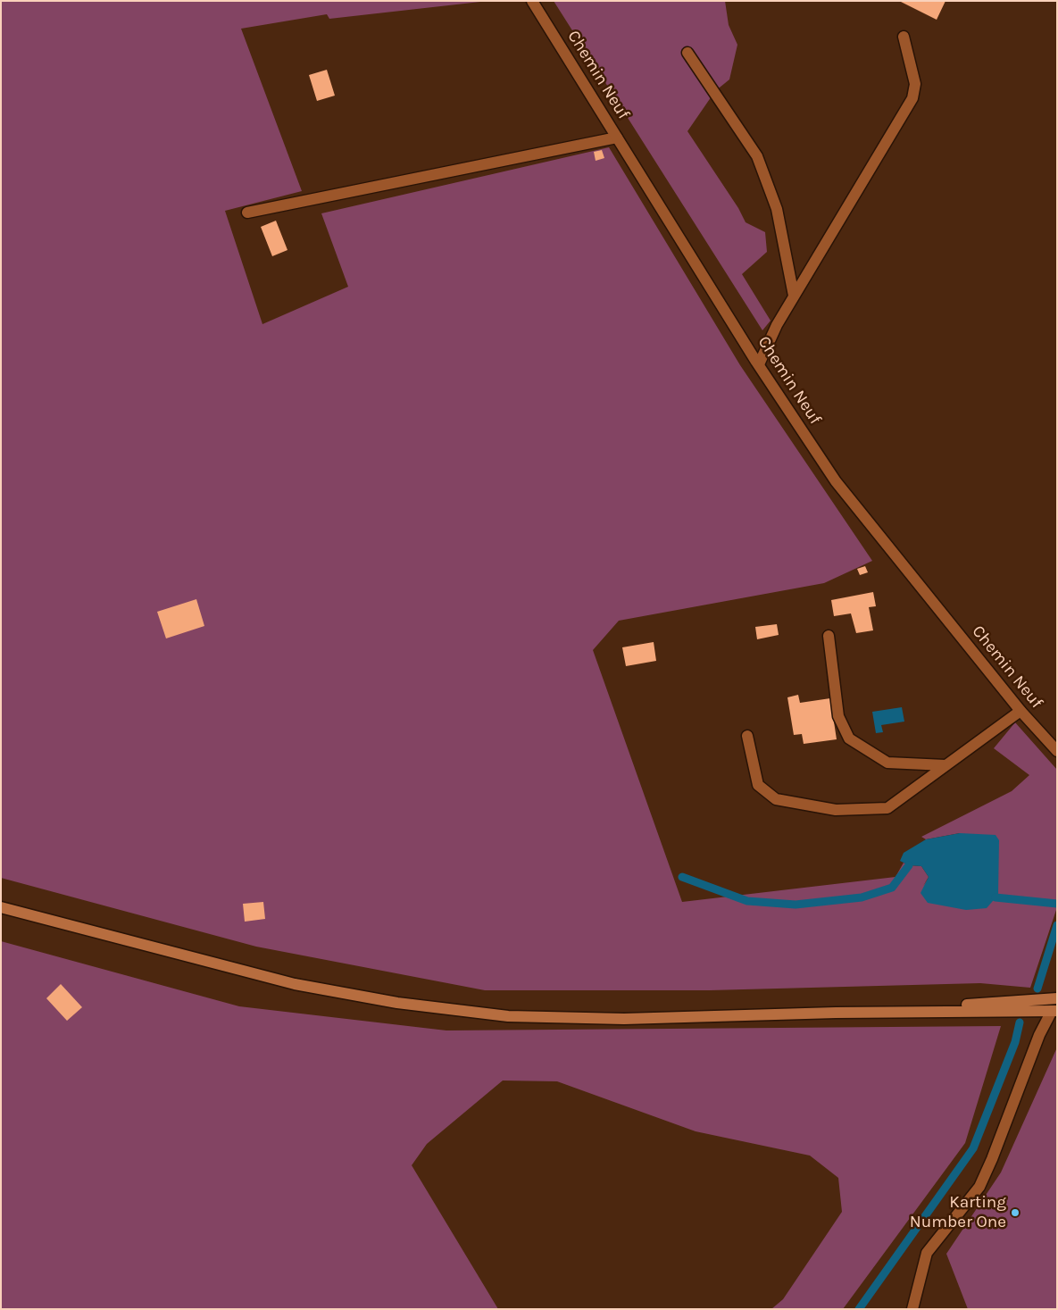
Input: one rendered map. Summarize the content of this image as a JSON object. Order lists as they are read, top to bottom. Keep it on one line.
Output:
{"streets":{"street":["Chemin Neuf"]},"places":["Karting Number One"]}
